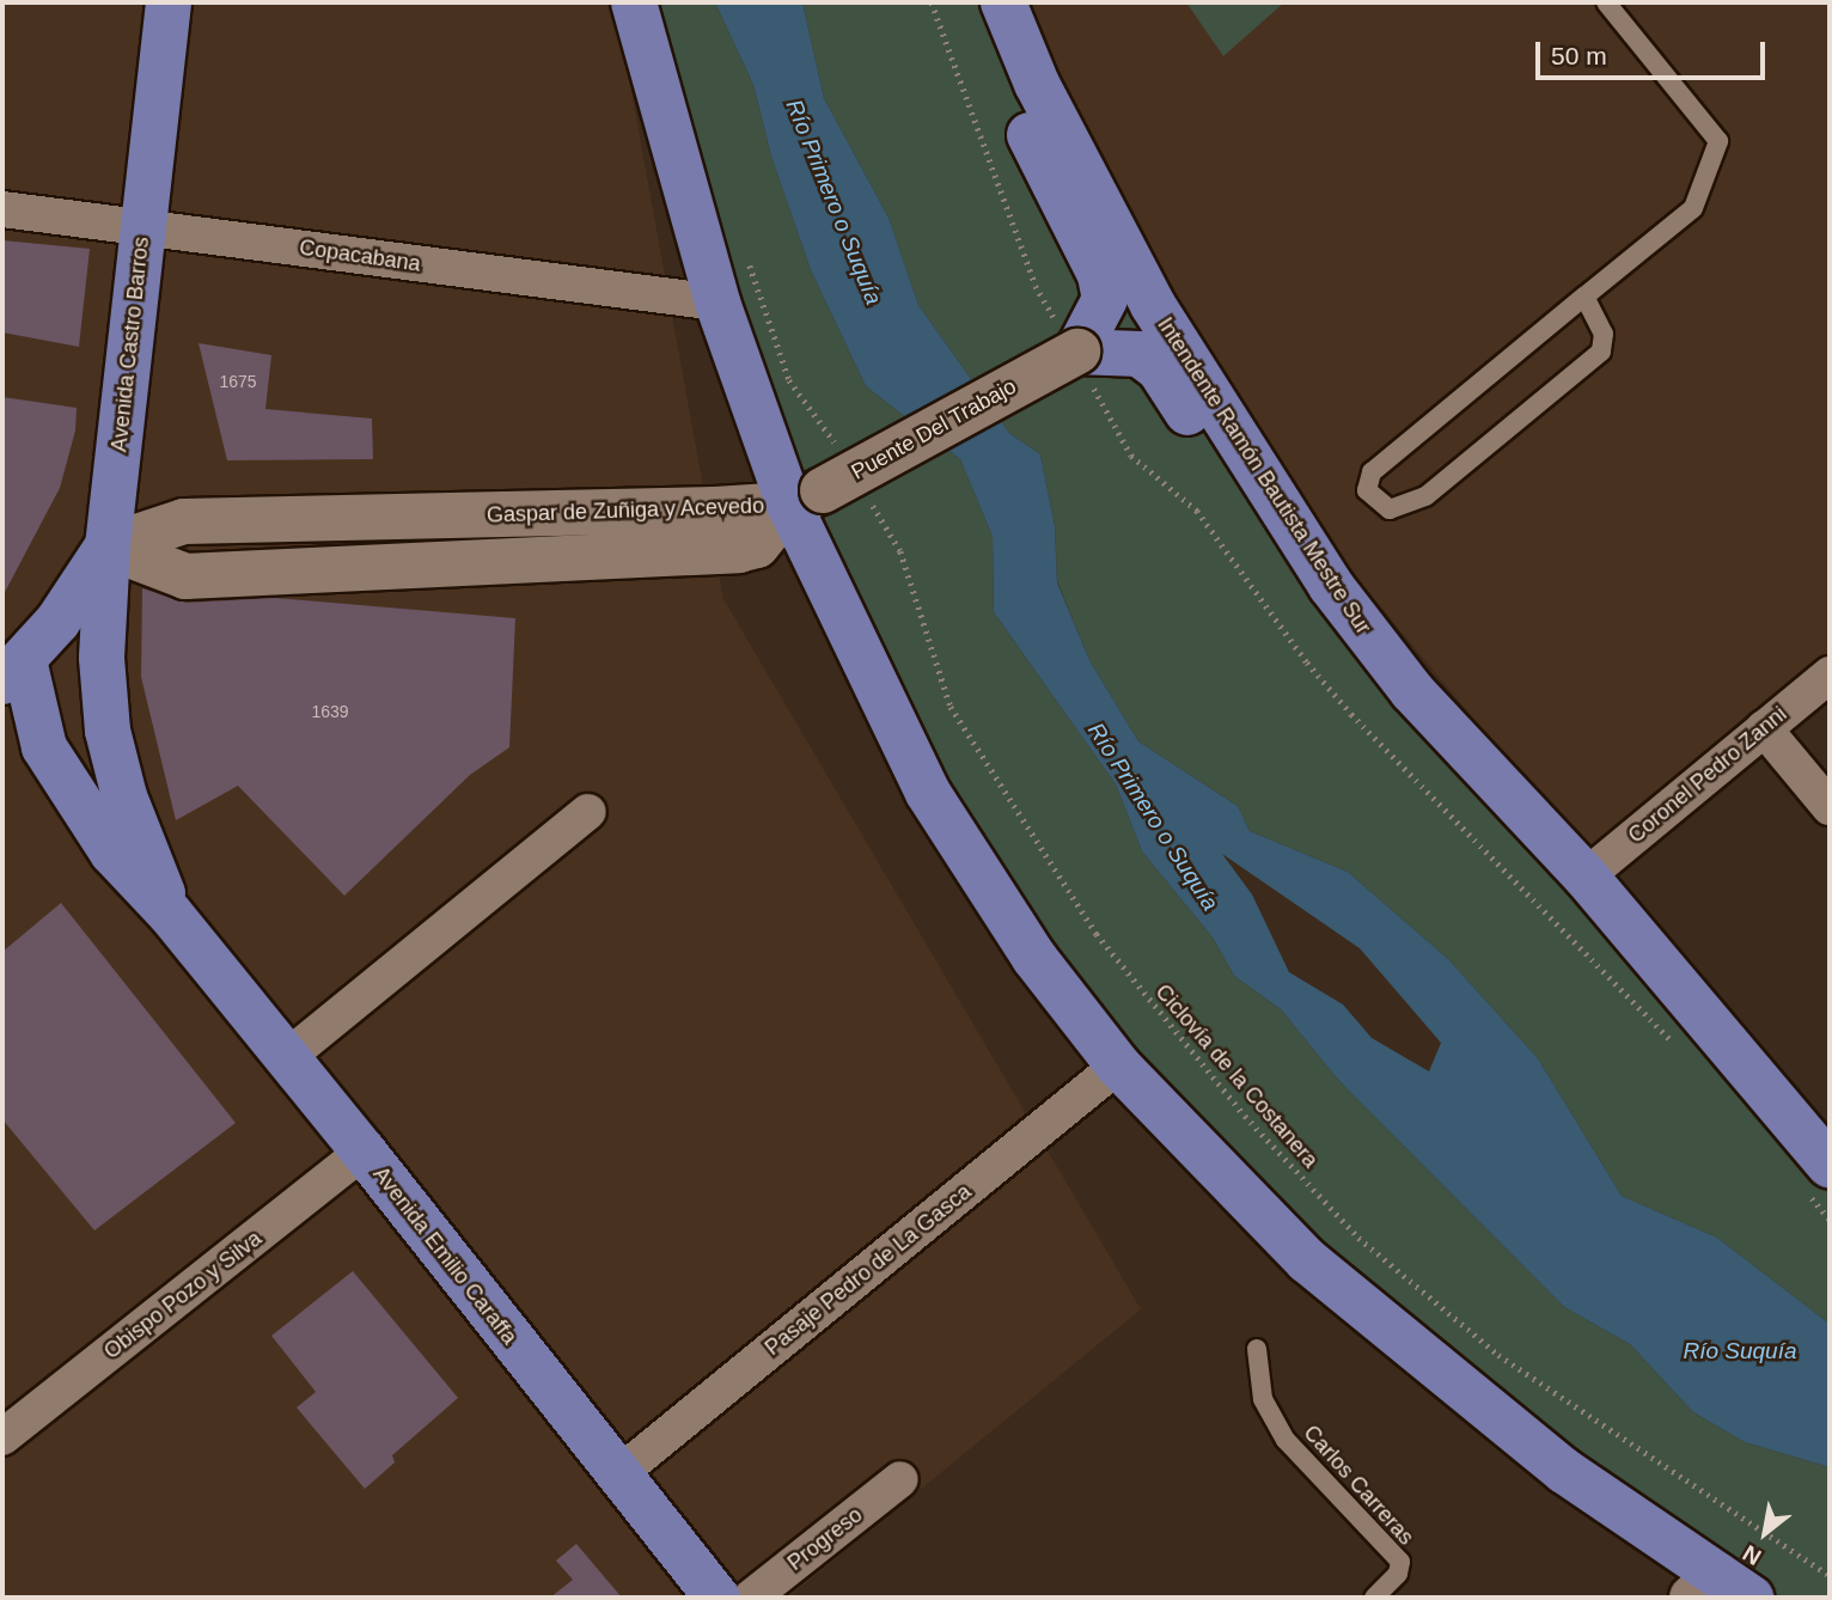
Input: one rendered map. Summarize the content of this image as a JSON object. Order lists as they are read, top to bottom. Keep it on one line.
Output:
{"streets":{"main road":["Avenida Castro Barros","Intendente Ramón Bautista Mestre Sur","Avenida Emilio Caraffa"],"street":["Copacabana","Puente Del Trabajo","Gaspar de Zuñiga y Acevedo","Coronel Pedro Zanni","Pasaje Pedro de La Gasca","Obispo Pozo y Silva","Progreso"],"lane":["Carlos Carreras"],"path":["Ciclovía de la Costanera"]},"crossings":[["Copacabana","Avenida Castro Barros"],["Avenida Castro Barros","Gaspar de Zuñiga y Acevedo"],["Avenida Castro Barros","Avenida Emilio Caraffa"],["Puente Del Trabajo","Gaspar de Zuñiga y Acevedo"],["Puente Del Trabajo","Ciclovía de la Costanera"],["Intendente Ramón Bautista Mestre Sur","Coronel Pedro Zanni"],["Gaspar de Zuñiga y Acevedo","Ciclovía de la Costanera"],["Gaspar de Zuñiga y Acevedo","Avenida Emilio Caraffa"],["Avenida Emilio Caraffa","Pasaje Pedro de La Gasca"],["Avenida Emilio Caraffa","Obispo Pozo y Silva"]],"water":["Río Primero o Suquía","Río Suquía"],"house_numbers":["1675","1639"],"scale_bar":"50 m","north":"bottom left"}
